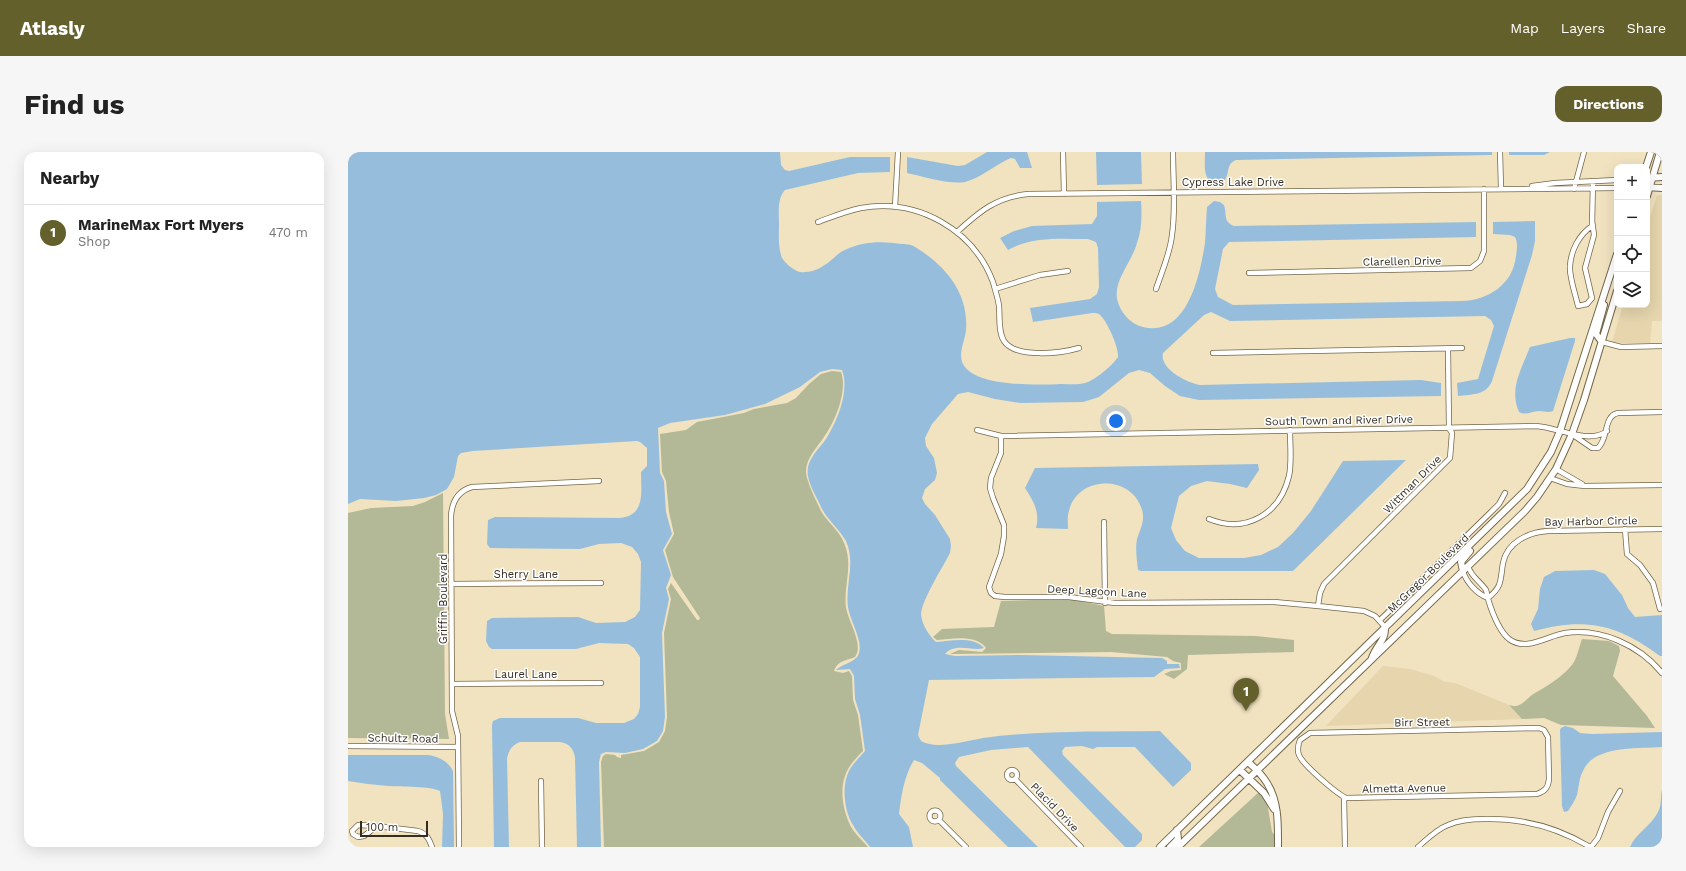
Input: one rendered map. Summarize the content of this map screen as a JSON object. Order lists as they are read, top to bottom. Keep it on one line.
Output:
{"streets":{"main road":["McGregor Boulevard"],"street":["Cypress Lake Drive","Clarellen Drive","South Town and River Drive","Wittman Drive","Bay Harbor Circle","Sherry Lane","Deep Lagoon Lane","Griffin Boulevard","Laurel Lane","Birr Street","Schultz Road","Almetta Avenue","Placid Drive"]},"crossings":[["Cypress Lake Drive","Clarellen Drive"],["South Town and River Drive","Wittman Drive"],["South Town and River Drive","McGregor Boulevard"],["South Town and River Drive","Deep Lagoon Lane"],["Wittman Drive","Deep Lagoon Lane"],["McGregor Boulevard","Deep Lagoon Lane"],["Sherry Lane","Griffin Boulevard"],["Griffin Boulevard","Laurel Lane"],["Griffin Boulevard","Schultz Road"],["Birr Street","Almetta Avenue"]],"scale_bar":"100 m","page":{"header":"Atlasly","nav":["Map","Layers","Share"],"buttons":"Directions","title":"Find us","heading":"Nearby","map_buttons":["+","−"],"list":[{"mark":"1","name":"MarineMax Fort Myers","note":"Shop","value":"470 m"}],"pins":"1","scale":"100 m"}}
